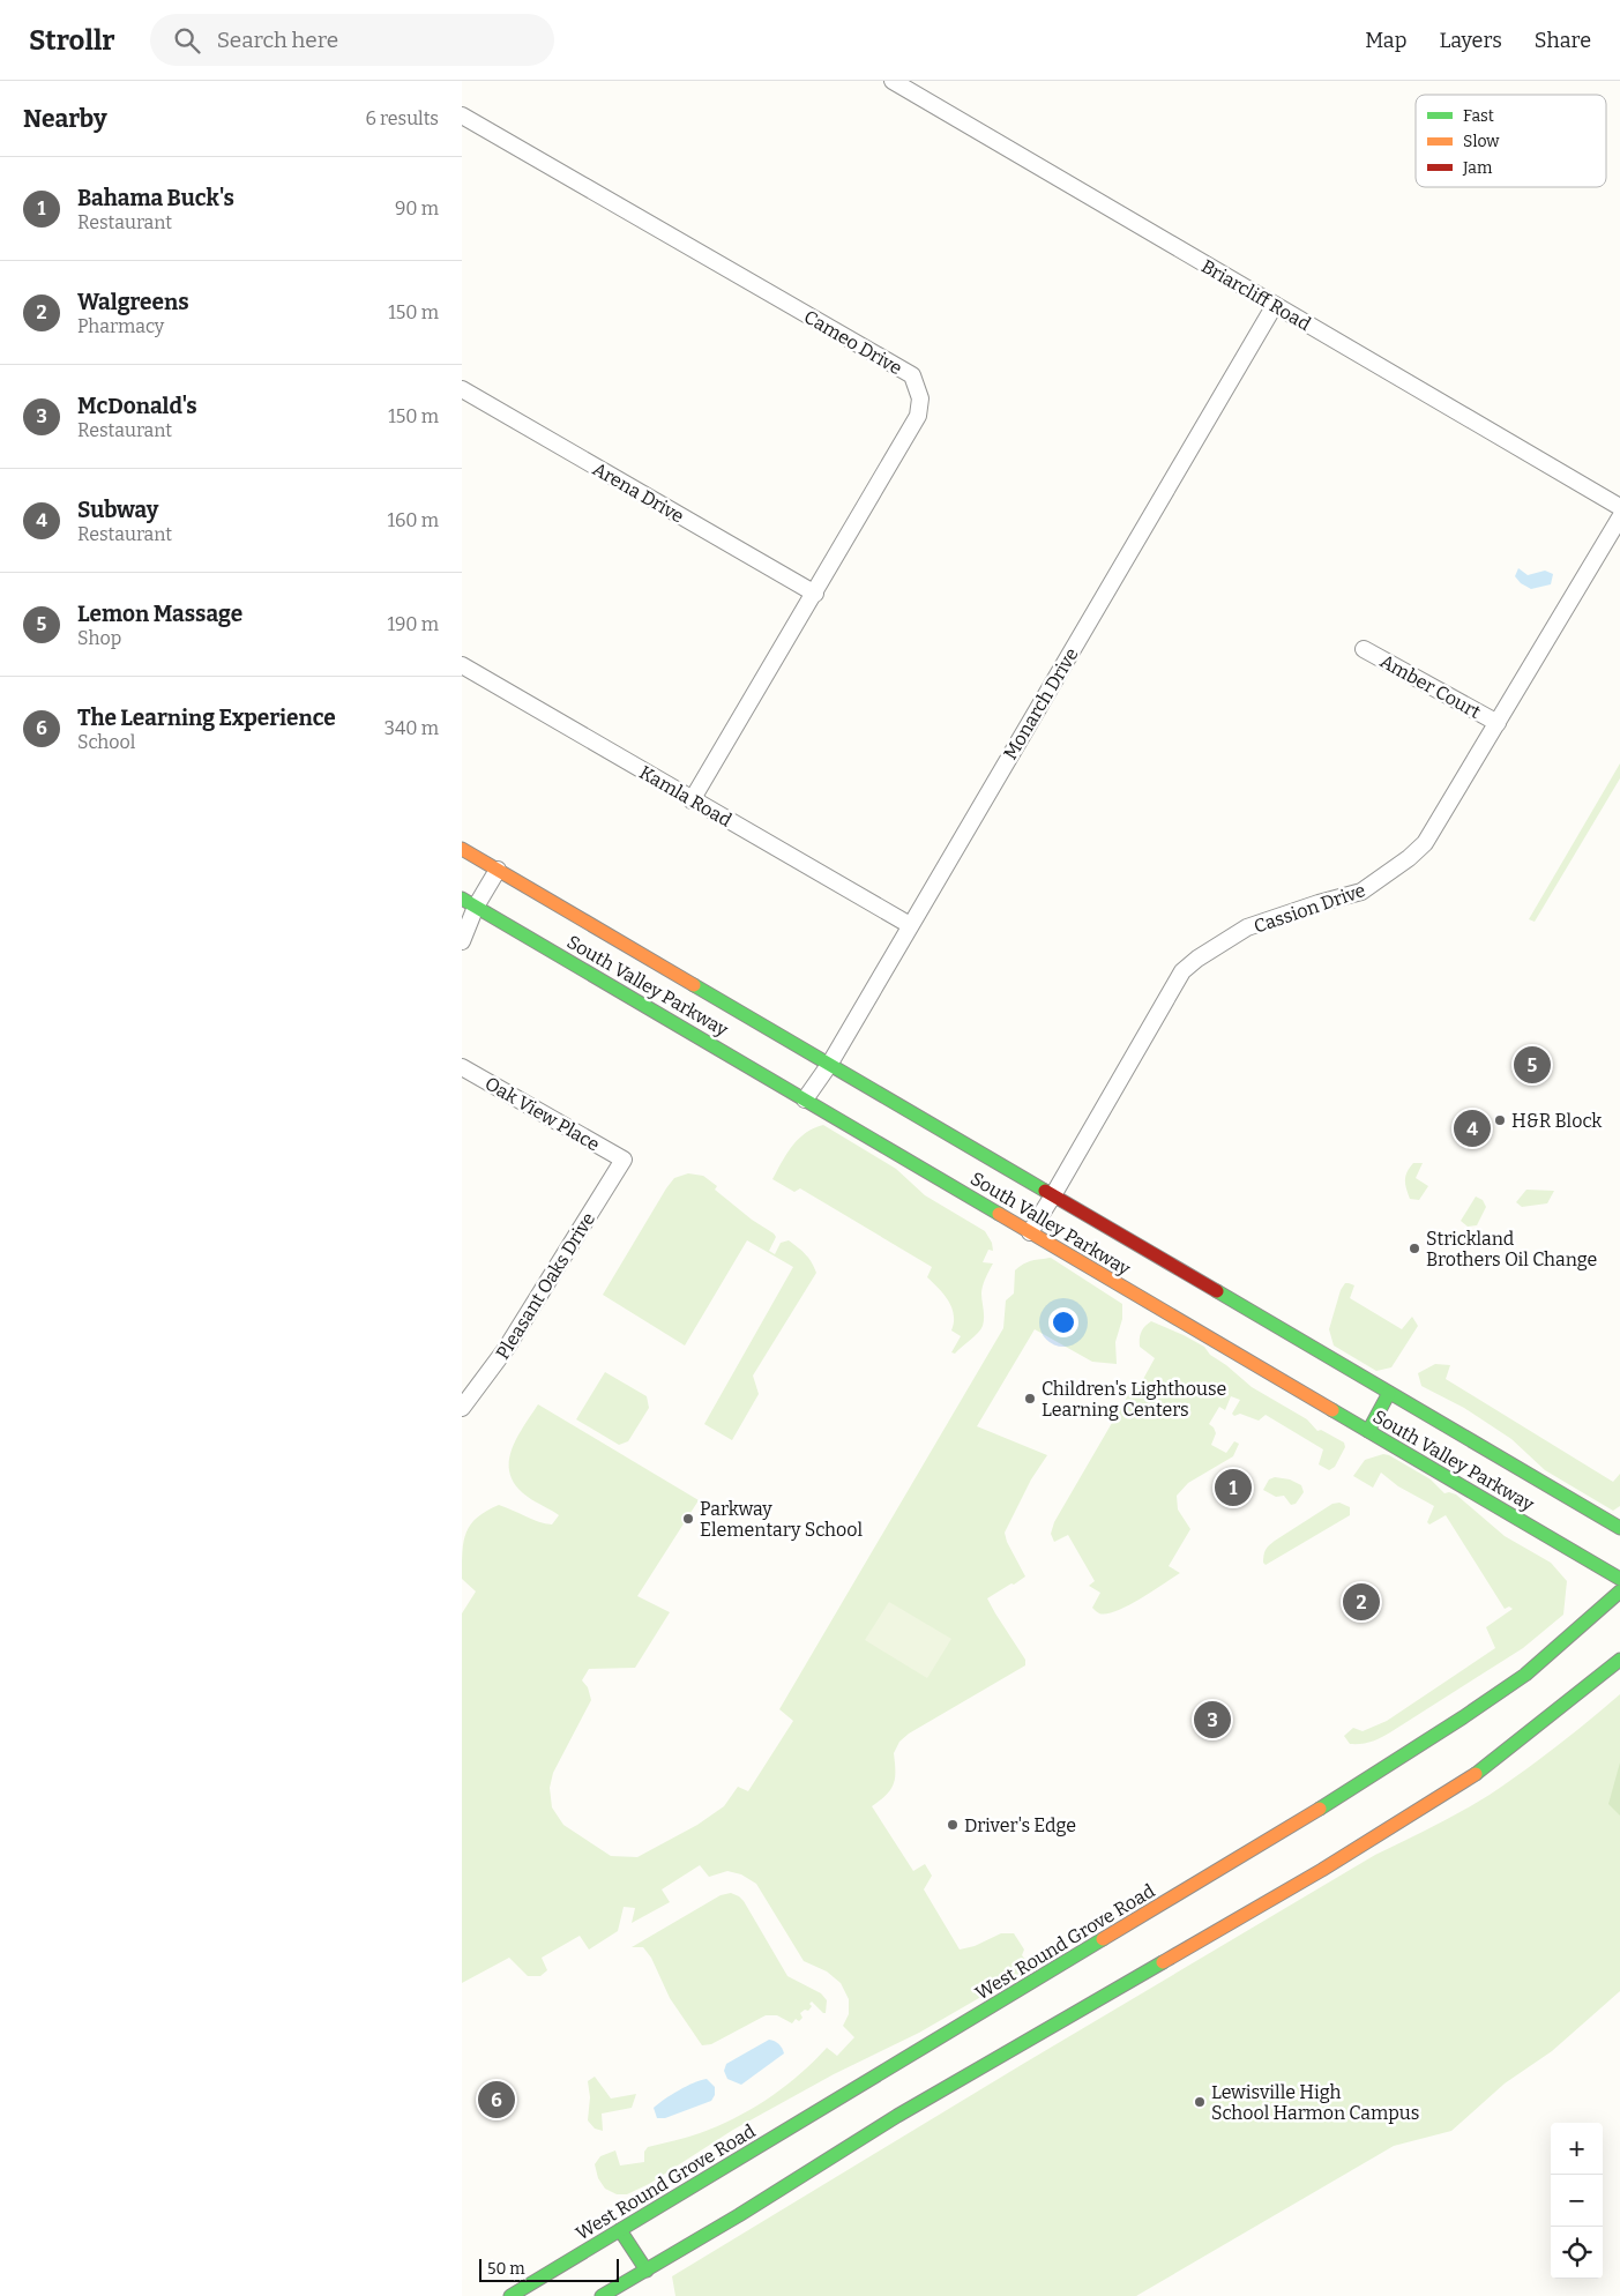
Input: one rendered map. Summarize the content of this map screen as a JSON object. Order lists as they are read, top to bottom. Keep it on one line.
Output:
{"streets":{"main road":["South Valley Parkway","West Round Grove Road"],"street":["Briarcliff Road","Cameo Drive","Arena Drive","Amber Court","Monarch Drive","Kamla Road","Cassion Drive","Oak View Place","Pleasant Oaks Drive"]},"crossings":[["Briarcliff Road","Monarch Drive"],["Cameo Drive","Arena Drive"],["Cameo Drive","Kamla Road"],["Amber Court","Cassion Drive"],["Monarch Drive","Kamla Road"],["Monarch Drive","South Valley Parkway"],["Cassion Drive","South Valley Parkway"],["Oak View Place","Pleasant Oaks Drive"]],"places":["H&R Block","Strickland Brothers Oil Change","Children's Lighthouse Learning Centers","Parkway Elementary School","Driver's Edge","Lewisville High School Harmon Campus"],"legend":["Fast","Slow","Jam"],"scale_bar":"50 m","page":{"header":"Strollr","search":"Search here","nav":["Map","Layers","Share"],"heading":["Nearby","6 results"],"list":[{"mark":"1","name":"Bahama Buck's","note":"Restaurant","value":"90 m"},{"mark":"2","name":"Walgreens","note":"Pharmacy","value":"150 m"},{"mark":"3","name":"McDonald's","note":"Restaurant","value":"150 m"},{"mark":"4","name":"Subway","note":"Restaurant","value":"160 m"},{"mark":"5","name":"Lemon Massage","note":"Shop","value":"190 m"},{"mark":"6","name":"The Learning Experience","note":"School","value":"340 m"}],"pins":["5","4","1","2","3","6"],"map_buttons":["+","−"],"scale":"50 m"}}
